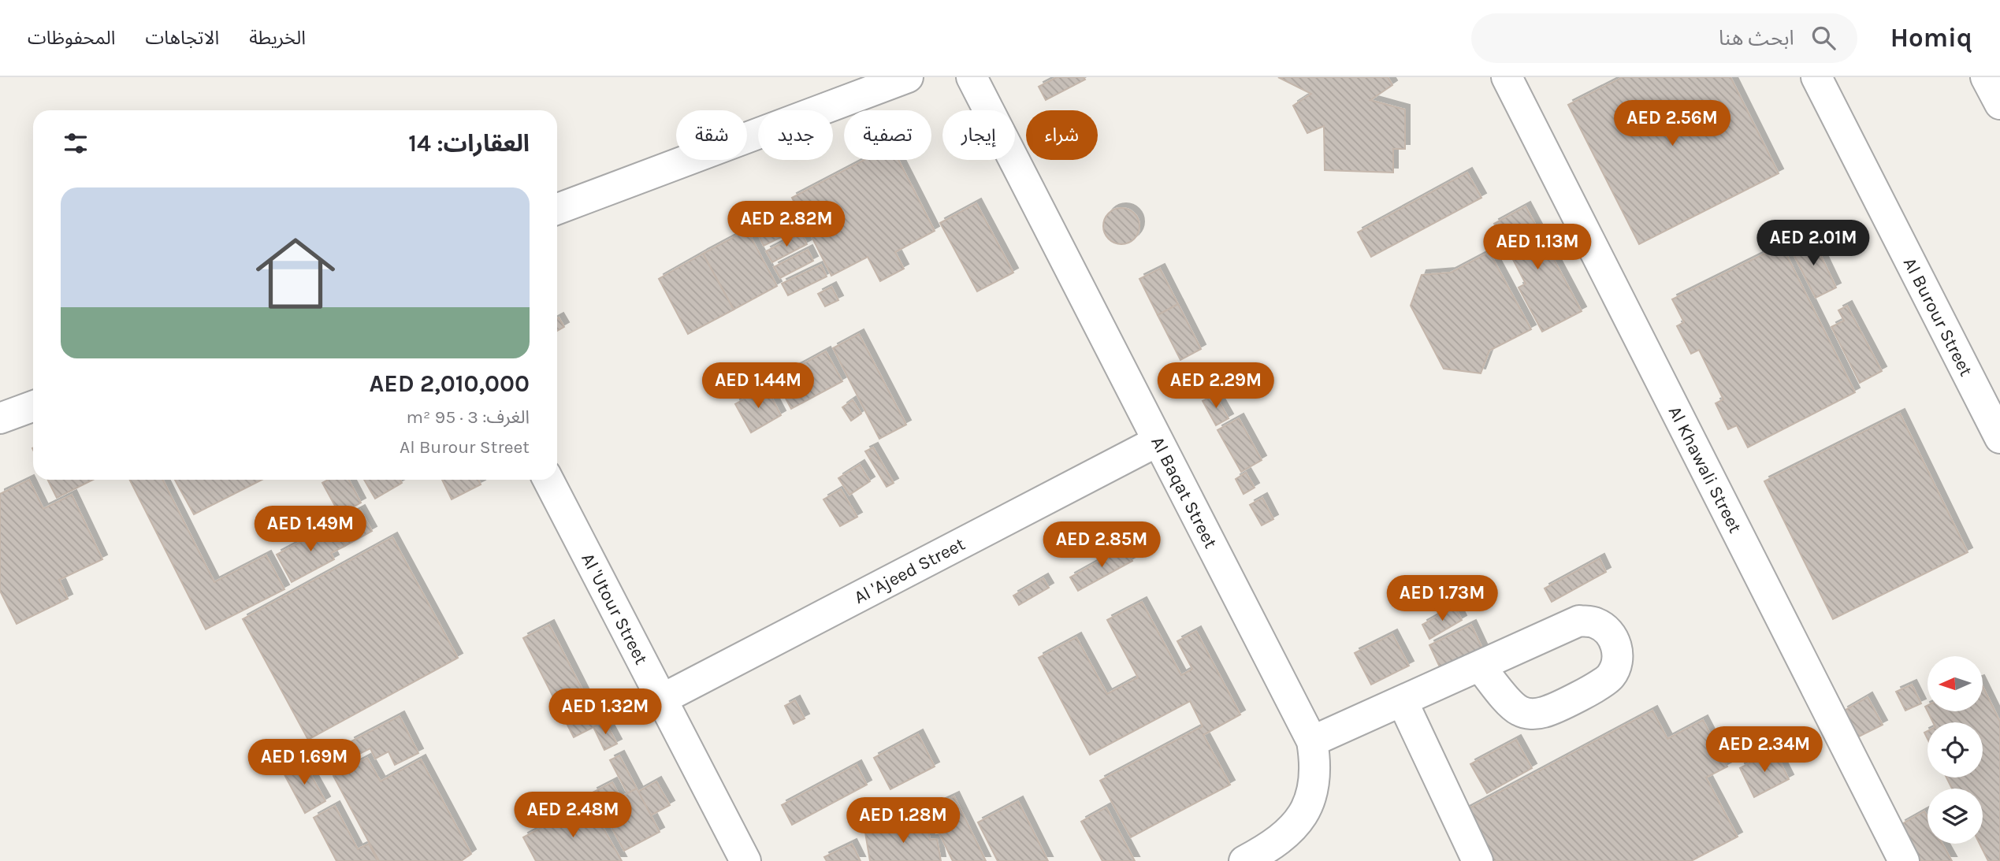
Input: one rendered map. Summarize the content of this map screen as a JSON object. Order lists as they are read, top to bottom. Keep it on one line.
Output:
{"streets":{"street":["Al Burour Street","Al Khawali Street","Al Baqat Street","Al 'Ajeed Street","Al 'Utour Street"]},"crossings":[["Al Baqat Street","Al 'Ajeed Street"],["Al 'Ajeed Street","Al 'Utour Street"]],"north":"left","page":{"header":"Homiq","search":"ابحث هنا","nav":["الخريطة","الاتجاهات","المحفوظات"],"price":["AED 2.56M","AED 2.82M","AED 2.01M","AED 1.13M","AED 1.44M","AED 2.29M","AED 1.49M","AED 2.85M","AED 1.73M","AED 1.32M","AED 2.34M","AED 1.69M","AED 2.48M","AED 1.28M"],"chip":["شراء","إيجار","تصفية","جديد","شقة"],"heading":"العقارات: 14","list":[{"name":"AED 2,010,000","note":"الغرف: 3 · 95 m² · Al Burour Street"}]}}
